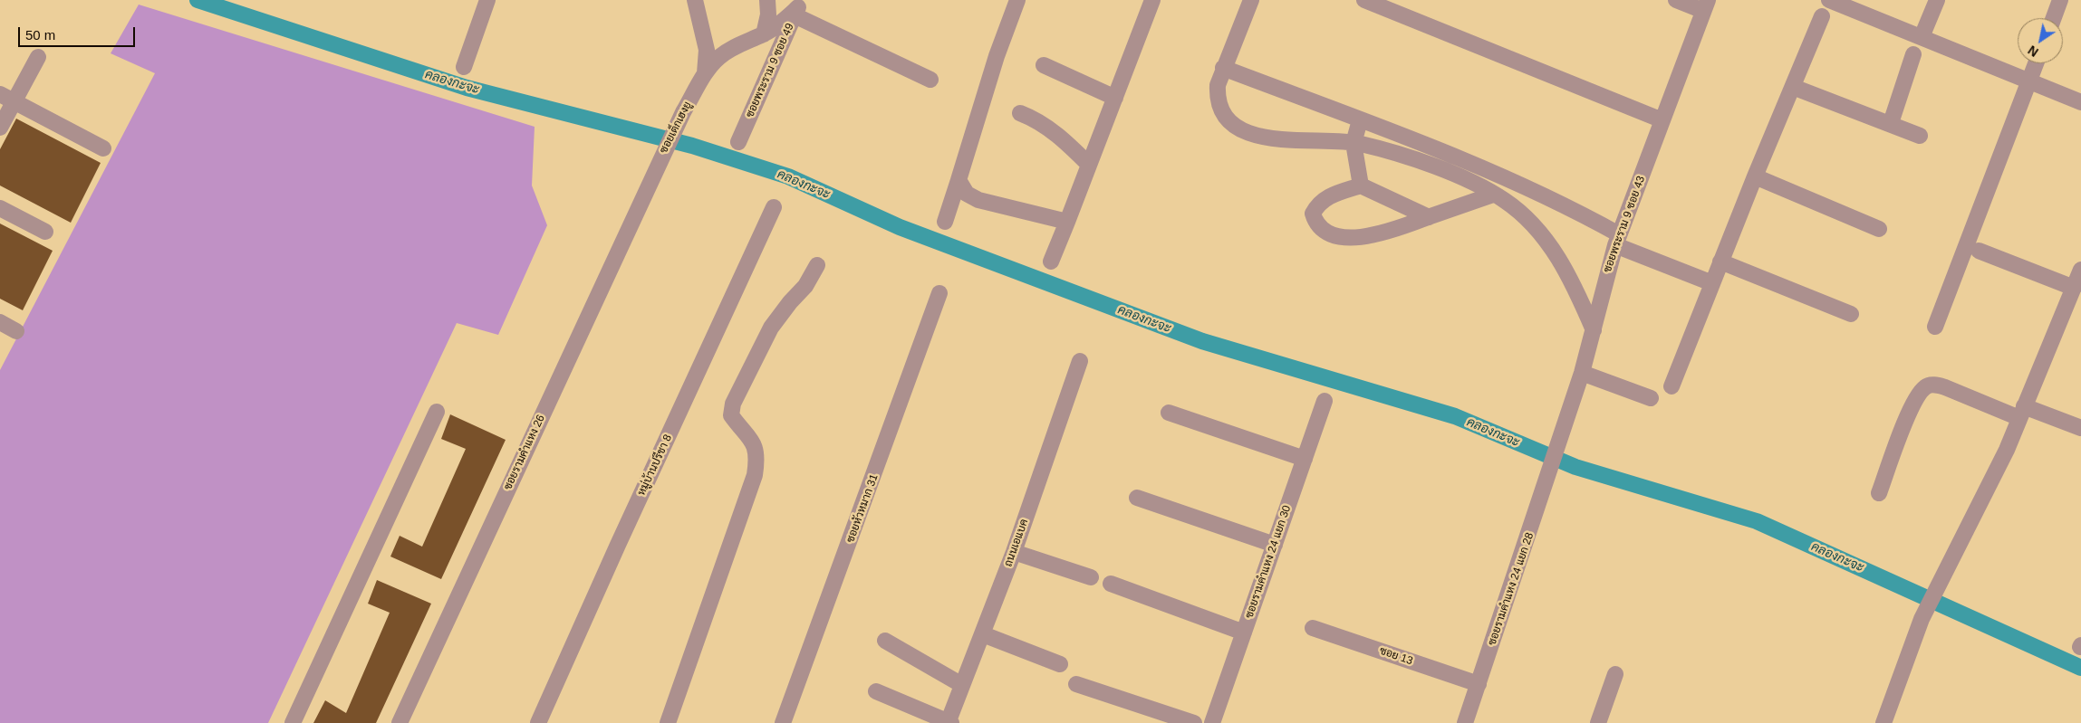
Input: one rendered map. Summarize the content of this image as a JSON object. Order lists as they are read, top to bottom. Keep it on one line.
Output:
{"streets":{"street":["ซอยพระราม 9 ซอย 49","ซอยเต็กเฮงยู","ซอยพระราม 9 ซอย 43","ซอยรามคำแหง 26","หมู่บ้านปรีชา 8","ซอยหัวหมาก 31","ถนนเอแบค","ซอยรามคำแหง 24 แยก 30","ซอยรามคำแหง 24 แยก 28","ซอย 13"]},"crossings":[["ซอยพระราม 9 ซอย 49","ซอยเต็กเฮงยู"],["ซอยเต็กเฮงยู","ซอยรามคำแหง 26"],["ซอยพระราม 9 ซอย 43","ซอยรามคำแหง 24 แยก 28"],["ซอยรามคำแหง 24 แยก 28","ซอย 13"]],"water":["คลองกะจะ"],"scale_bar":"50 m","north":"bottom left"}
